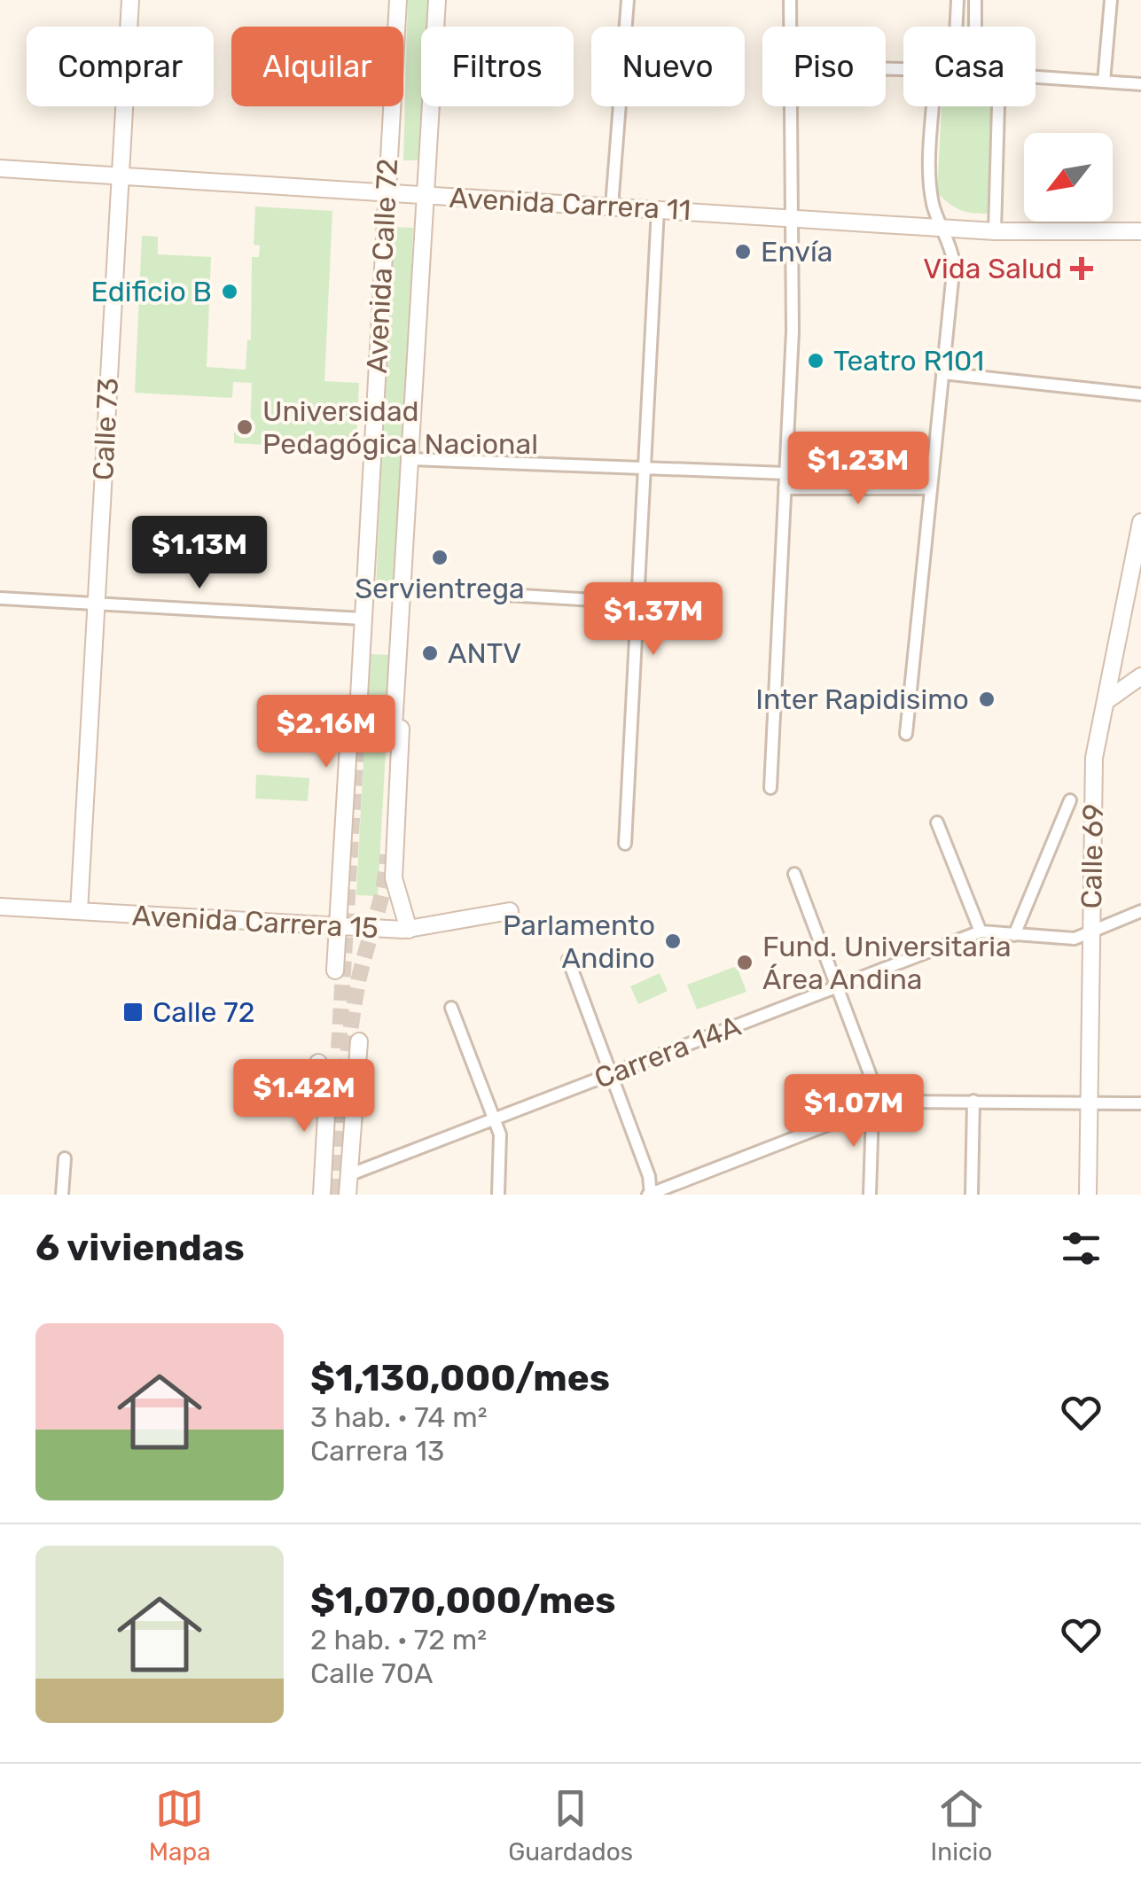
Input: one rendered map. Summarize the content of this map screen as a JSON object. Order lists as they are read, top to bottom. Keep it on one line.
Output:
{"streets":{"main road":["Avenida Carrera 11","Avenida Calle 72","Calle 73","Calle 69","Avenida Carrera 15"],"street":["Carrera 14A"]},"crossings":[["Avenida Carrera 11","Avenida Calle 72"],["Avenida Carrera 11","Calle 73"],["Calle 73","Avenida Carrera 15"],["Calle 69","Carrera 14A"]],"places":{"other":["Envía","Edificio B","Teatro R101","Universidad Pedagógica Nacional","Servientrega","ANTV","Inter Rapidisimo","Parlamento Andino","Fund. Universitaria Área Andina"],"health":["Vida Salud"],"transit":["Calle 72"]},"north":"bottom left","page":{"chip":["Comprar","Alquilar","Filtros","Nuevo","Piso","Casa"],"price":["$1.23M","$1.13M","$1.37M","$2.16M","$1.42M","$1.07M"],"heading":"6 viviendas","list":[{"name":"$1,130,000/mes","note":"3 hab. · 74 m² · Carrera 13"},{"name":"$1,070,000/mes","note":"2 hab. · 72 m² · Calle 70A"}],"tabs":["Mapa","Guardados","Inicio"]}}
